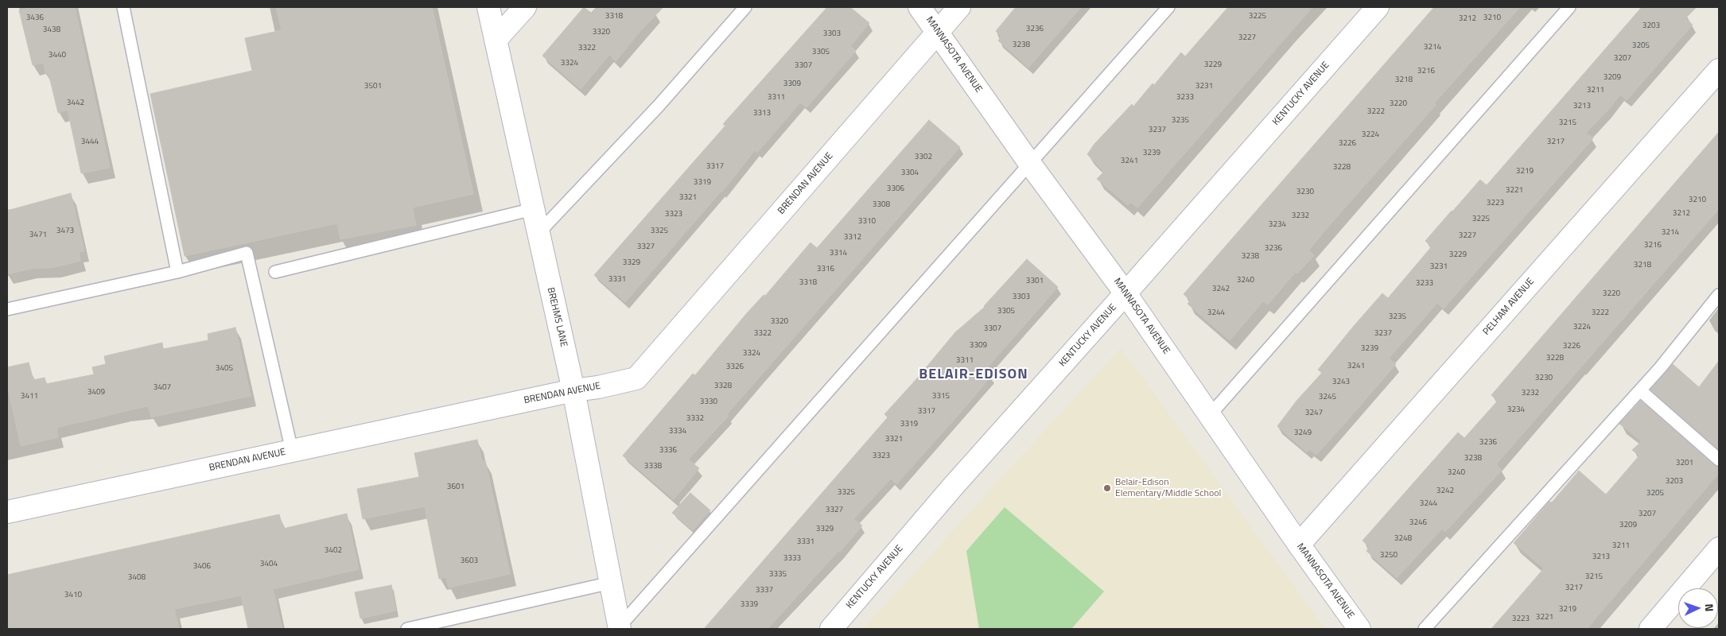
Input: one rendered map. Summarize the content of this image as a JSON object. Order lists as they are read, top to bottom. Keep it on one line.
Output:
{"streets":{"street":["MANNASOTA AVENUE","KENTUCKY AVENUE","BRENDAN AVENUE","PELHAM AVENUE","BREHMS LANE"]},"crossings":[["MANNASOTA AVENUE","KENTUCKY AVENUE"],["MANNASOTA AVENUE","BRENDAN AVENUE"],["MANNASOTA AVENUE","PELHAM AVENUE"],["BRENDAN AVENUE","BREHMS LANE"]],"districts":["BELAIR-EDISON"],"places":["Belair-Edison Elementary/Middle School"],"house_numbers":["3318","3225","3436","3210","3212","3203","3236","3438","3320","3303","3227","3238","3205","3214","3322","3305","3440","3207","3324","3229","3307","3216","3209","3218","3309","3501","3231","3211","3311","3233","3442","3220","3213","3222","3313","3235","3215","3237","3224","3444","3217","3226","3239","3302","3241","3317","3228","3219","3304","3319","3306","3221","3230","3321","3210","3223","3308","3212","3323","3232","3225","3310","3234","3473","3325","3214","3471","3227","3312","3216","3327","3236","3314","3229","3238","3329","3218","3231","3316","3331","3240","3301","3318","3233","3242","3220","3303","3305","3244","3222","3235","3320","3224","3307","3322","3237","3309","3226","3239","3324","3228","3311","3241","3326","3405","3230","3243","3328","3407","3409","3232","3411","3315","3245","3330","3234","3317","3247","3332","3319","3334","3249","3321","3236","3336","3323","3238","3201","3338","3240","3203","3601","3242","3325","3205","3244","3327","3207","3246","3209","3329","3248","3331","3211","3402","3250","3213","3333","3603","3404","3406","3335","3215","3408","3217","3337","3410","3339","3219","3221","3223"],"north":"right"}
